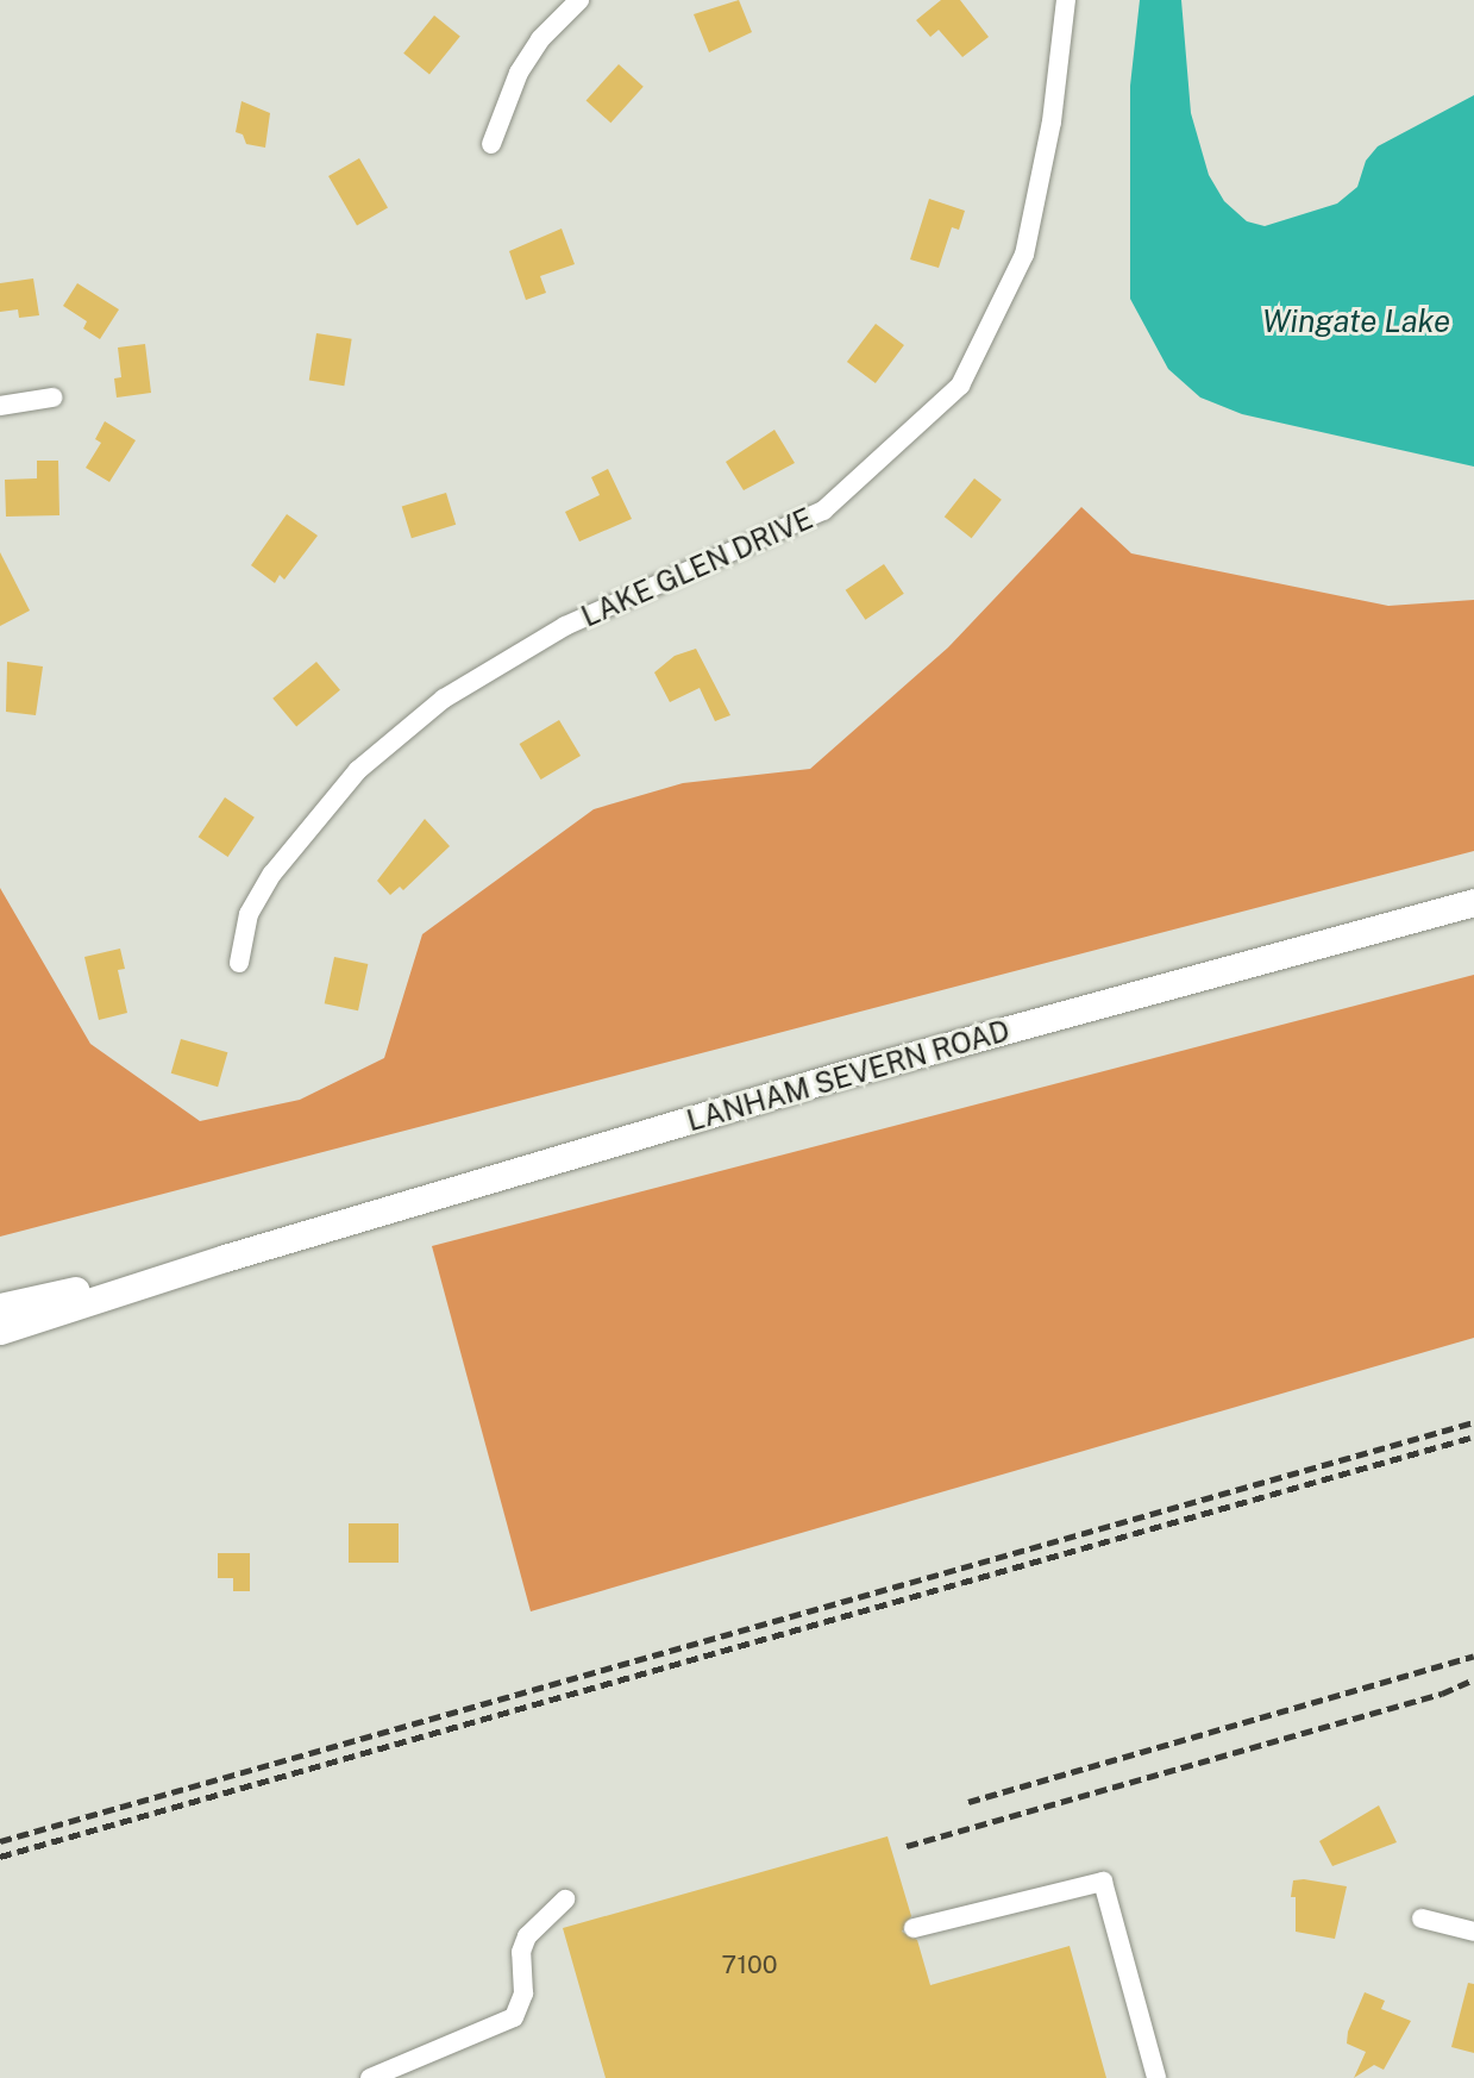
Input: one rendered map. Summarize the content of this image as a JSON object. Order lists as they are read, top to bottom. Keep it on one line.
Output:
{"streets":{"main road":["LANHAM SEVERN ROAD"],"street":["LAKE GLEN DRIVE"]},"water":["Wingate Lake"],"house_numbers":["7100"]}
